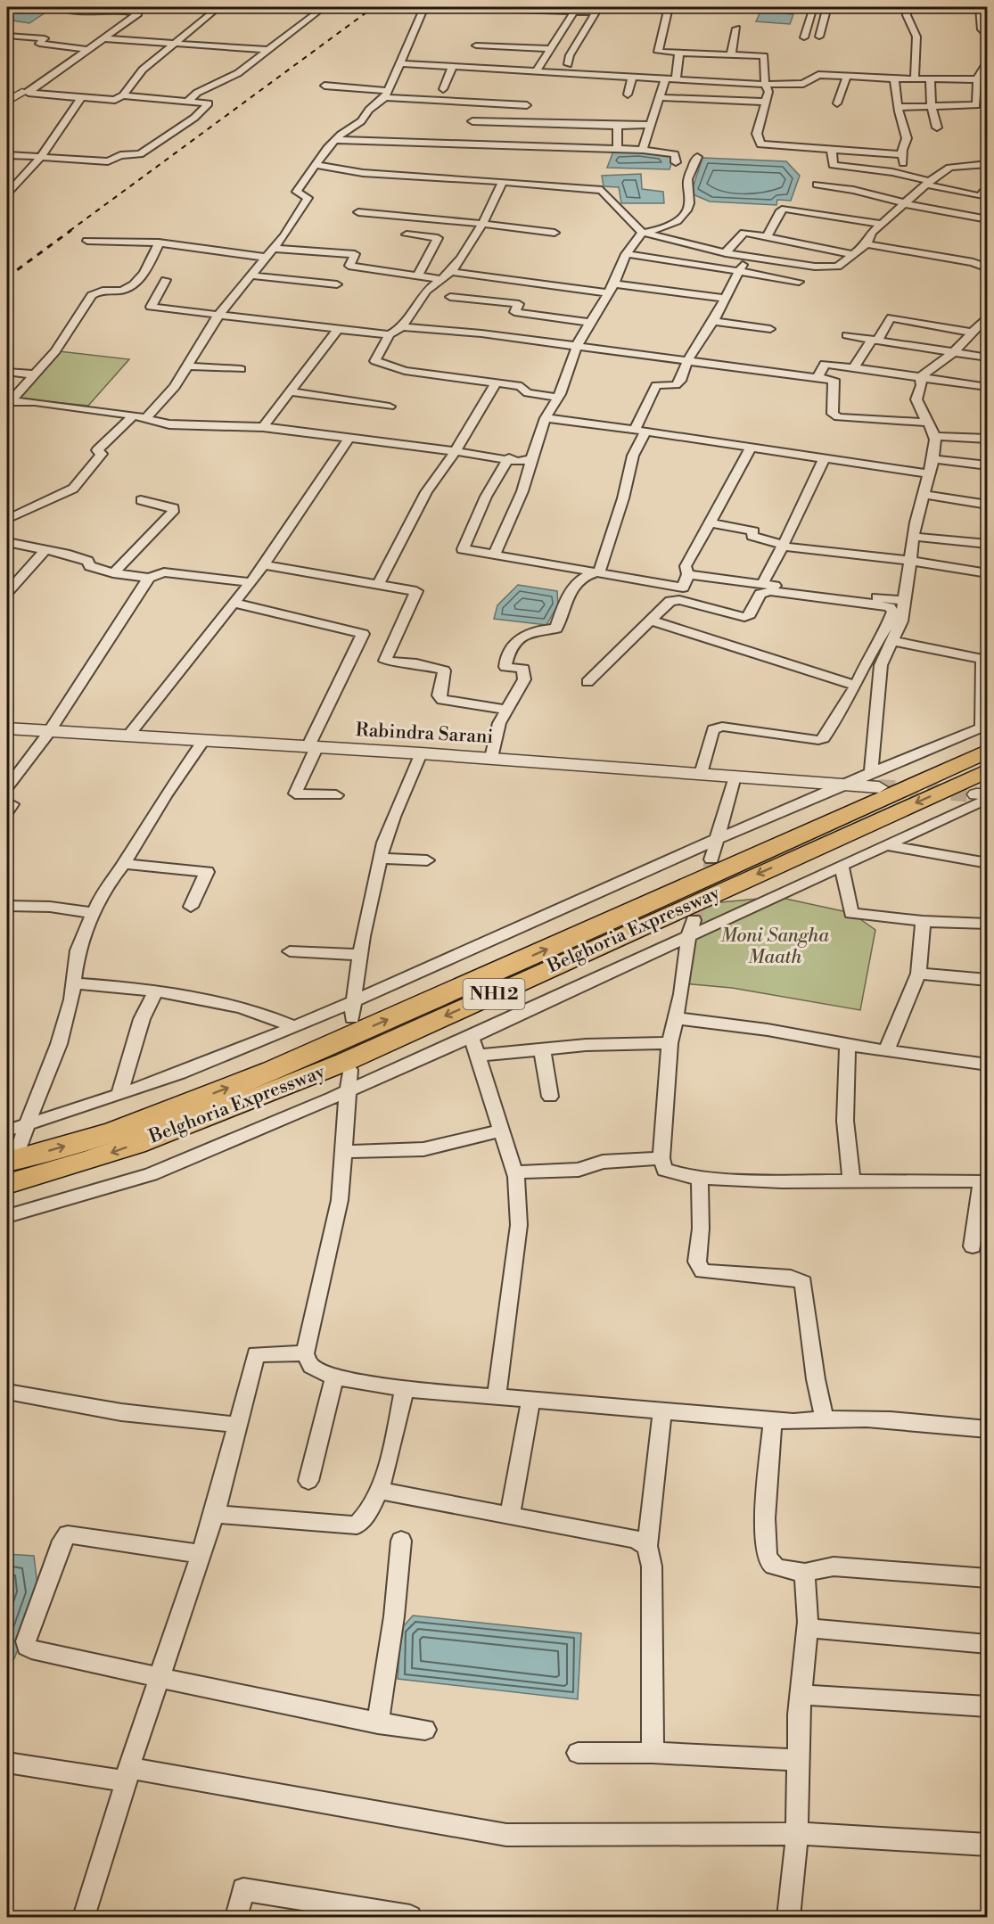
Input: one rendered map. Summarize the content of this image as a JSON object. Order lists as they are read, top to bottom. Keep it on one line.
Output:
{"streets":{"highway":["Belghoria Expressway","NH12"],"street":["Rabindra Sarani"]},"parks":["Moni Sangha Maath"]}
